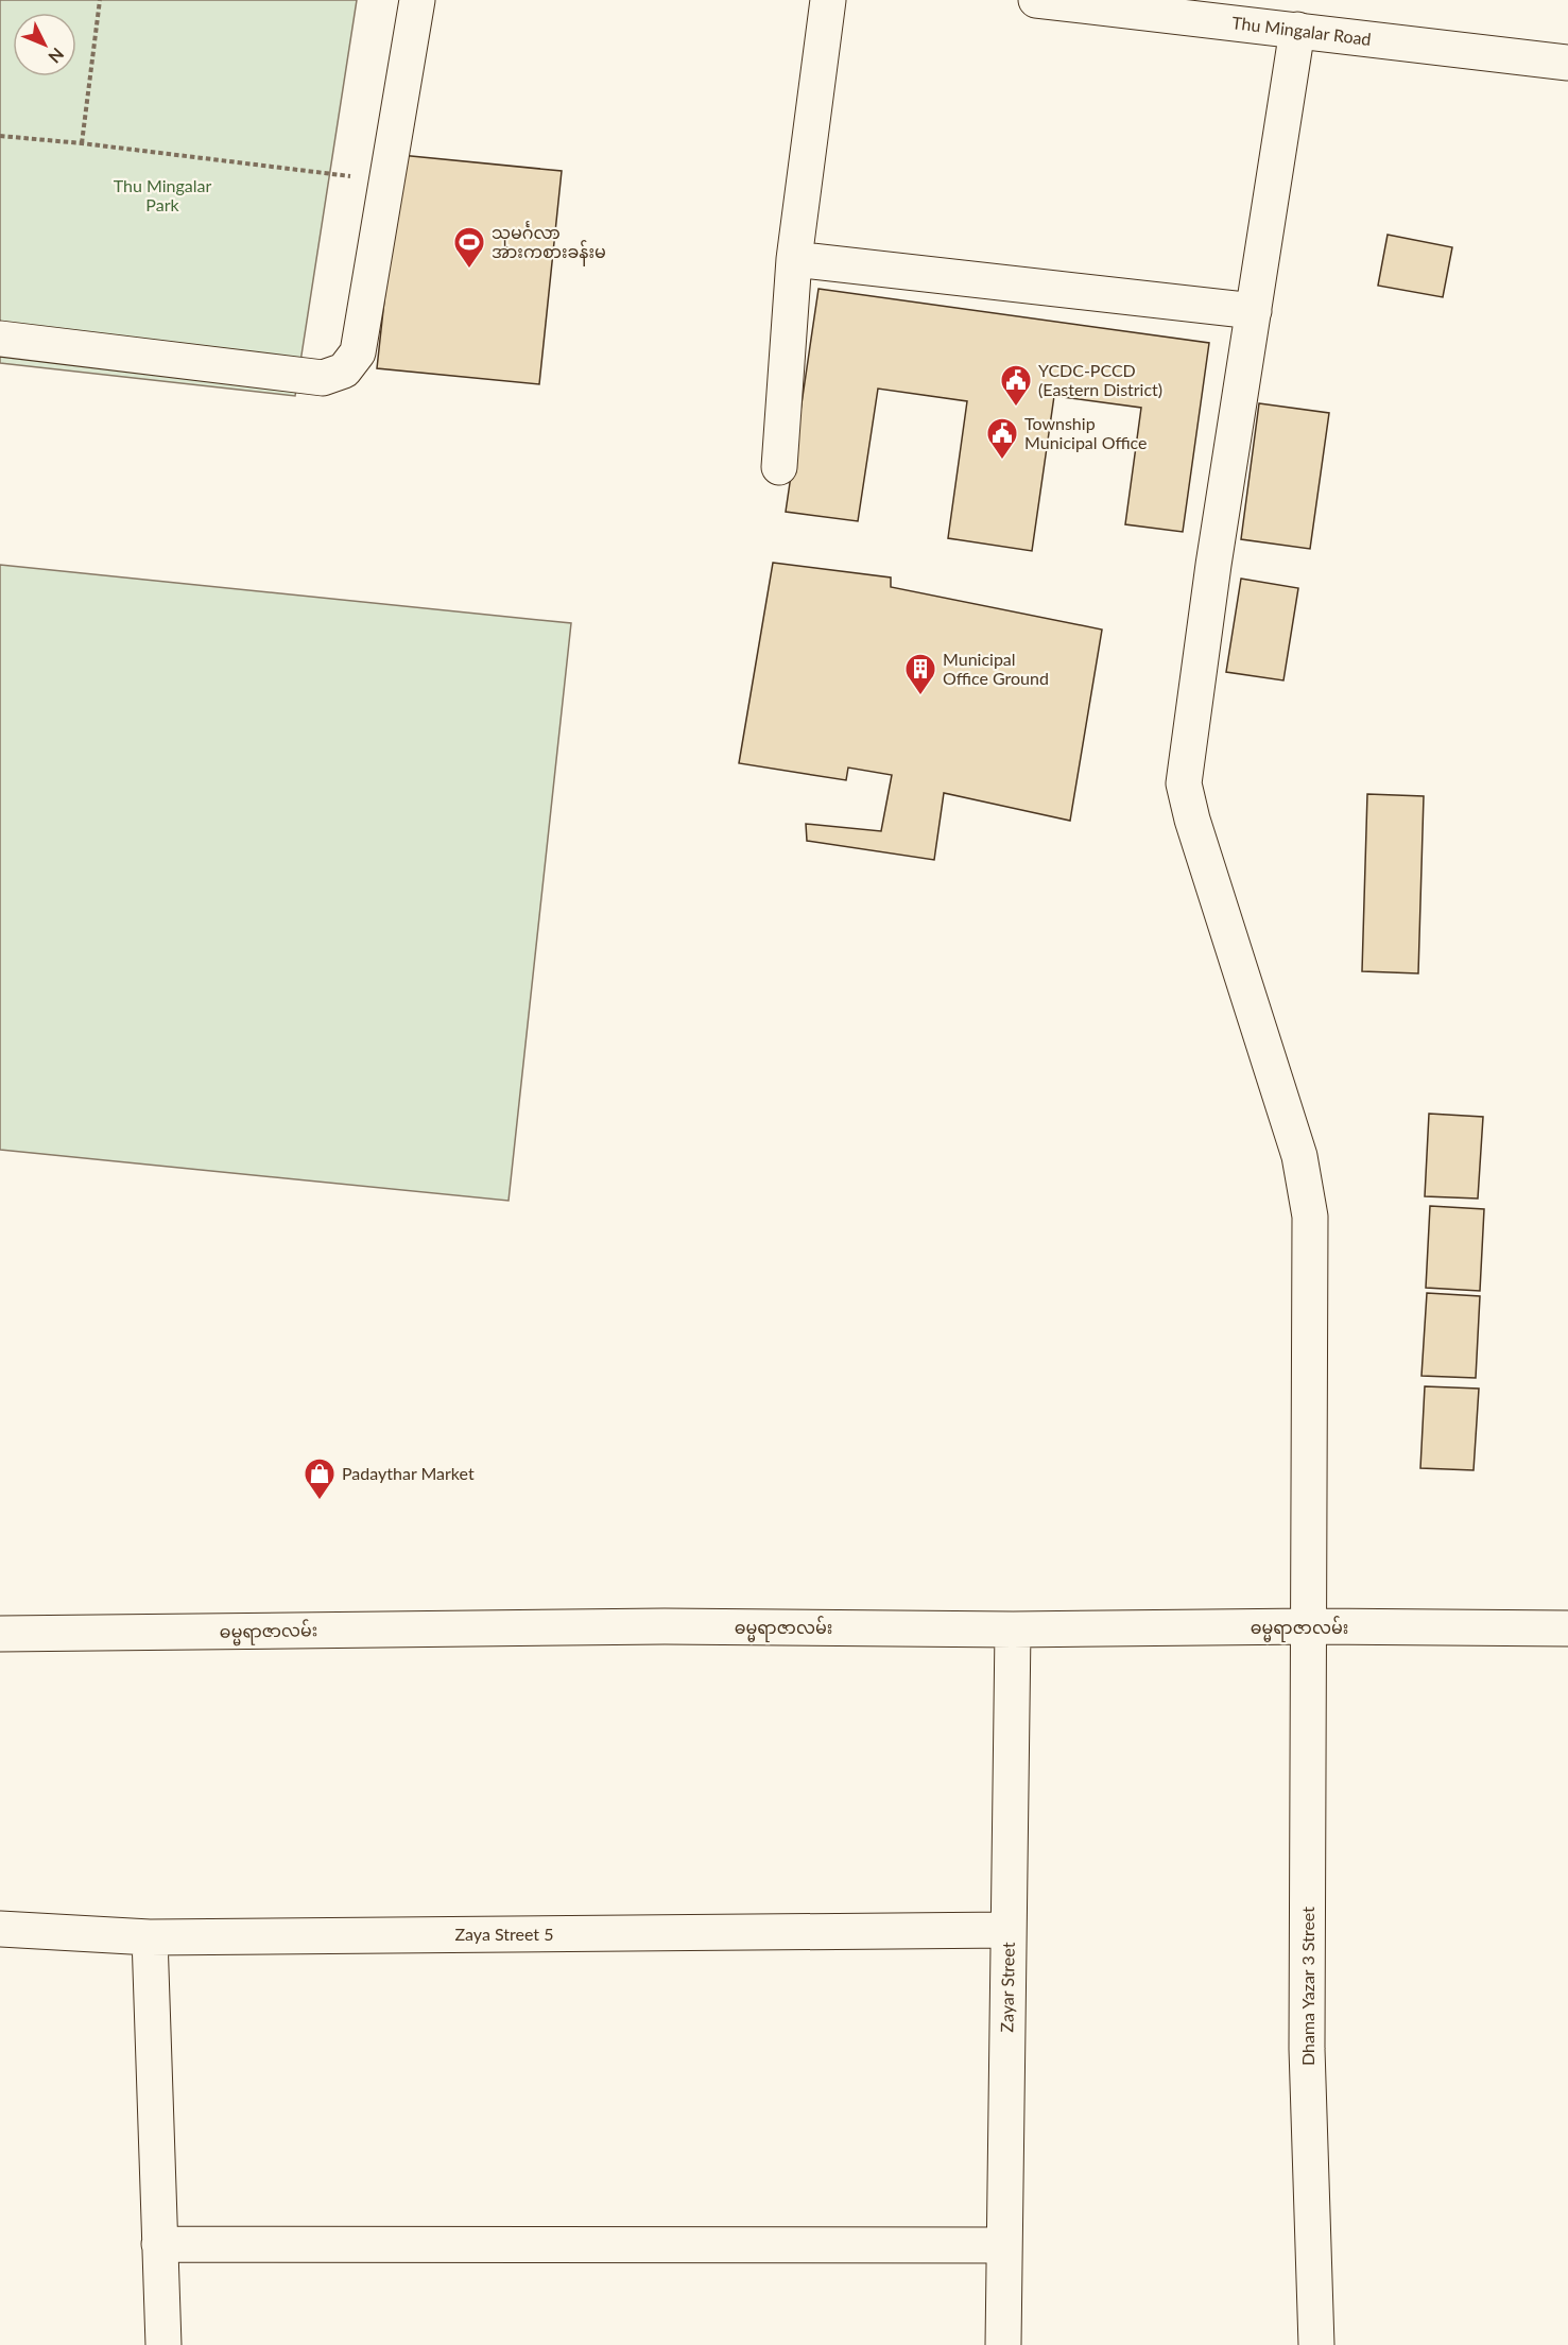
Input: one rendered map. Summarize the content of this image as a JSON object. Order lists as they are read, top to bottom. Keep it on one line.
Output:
{"streets":{"street":["Thu Mingalar Road","ဓမ္မရာဇာလမ်း","Zaya Street 5","Dhama Yazar 3 Street","Zayar Street"]},"crossings":[["Thu Mingalar Road","Dhama Yazar 3 Street"],["ဓမ္မရာဇာလမ်း","Dhama Yazar 3 Street"],["ဓမ္မရာဇာလမ်း","Zayar Street"],["Zaya Street 5","Zayar Street"]],"parks":["Thu Mingalar Park"],"places":{"sports":["သုမင်္ဂလာ အားကစားခန်းမ"],"public building":["YCDC-PCCD (Eastern District)","Township Municipal Office"],"building":["Municipal Office Ground"],"shop":["Padaythar Market"]},"north":"bottom right"}
